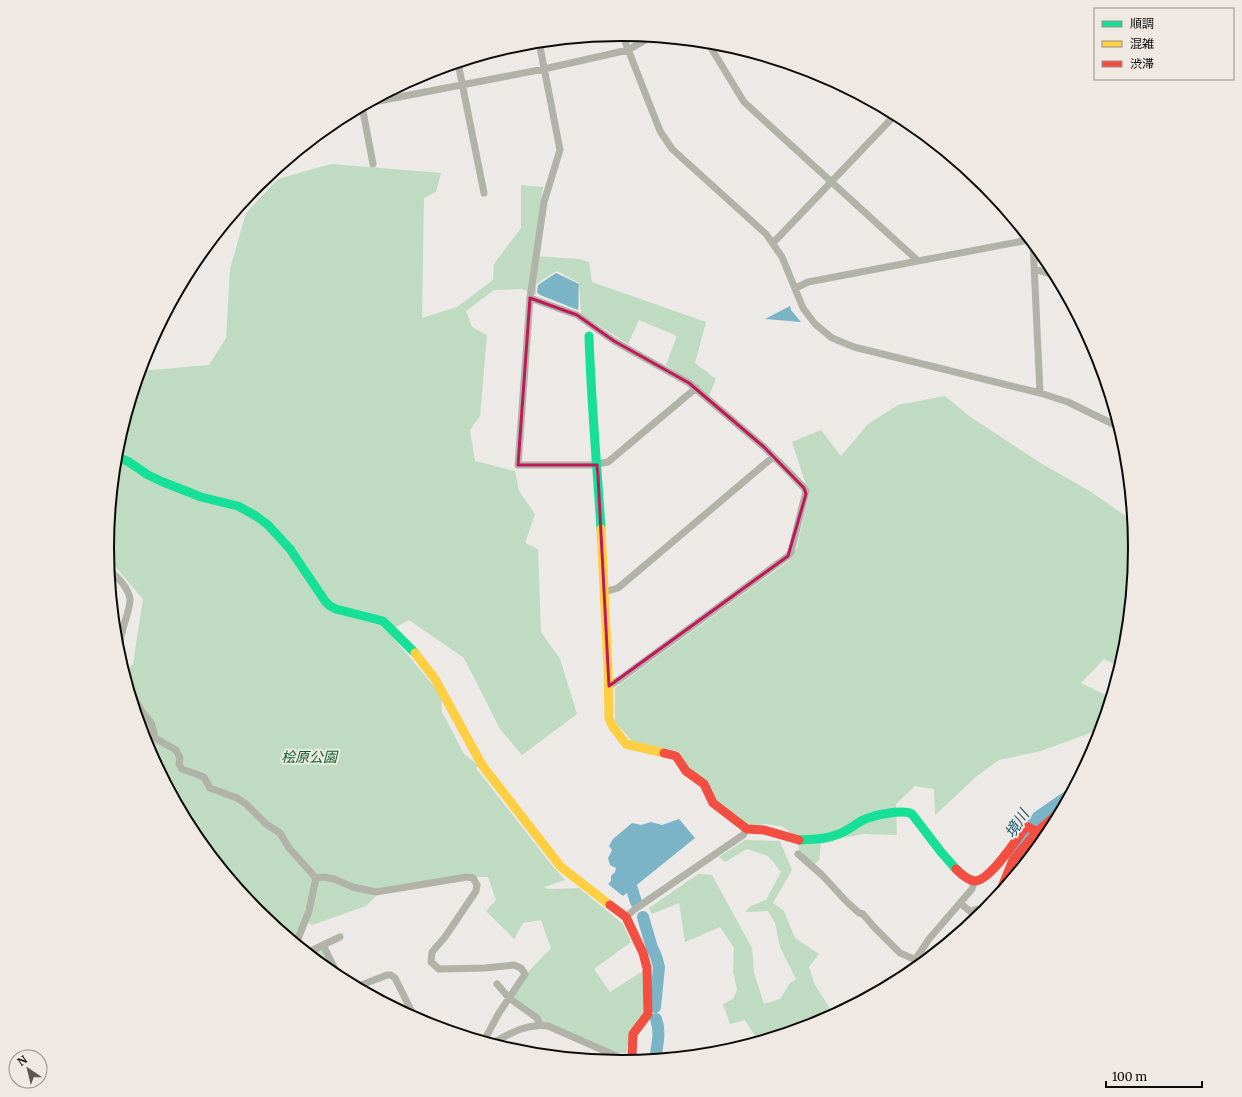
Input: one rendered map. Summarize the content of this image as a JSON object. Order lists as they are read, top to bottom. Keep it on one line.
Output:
{"water":["境川"],"parks":["桧原公園"],"legend":["順調","混雑","渋滞"],"scale_bar":"100 m","north":"top left"}
